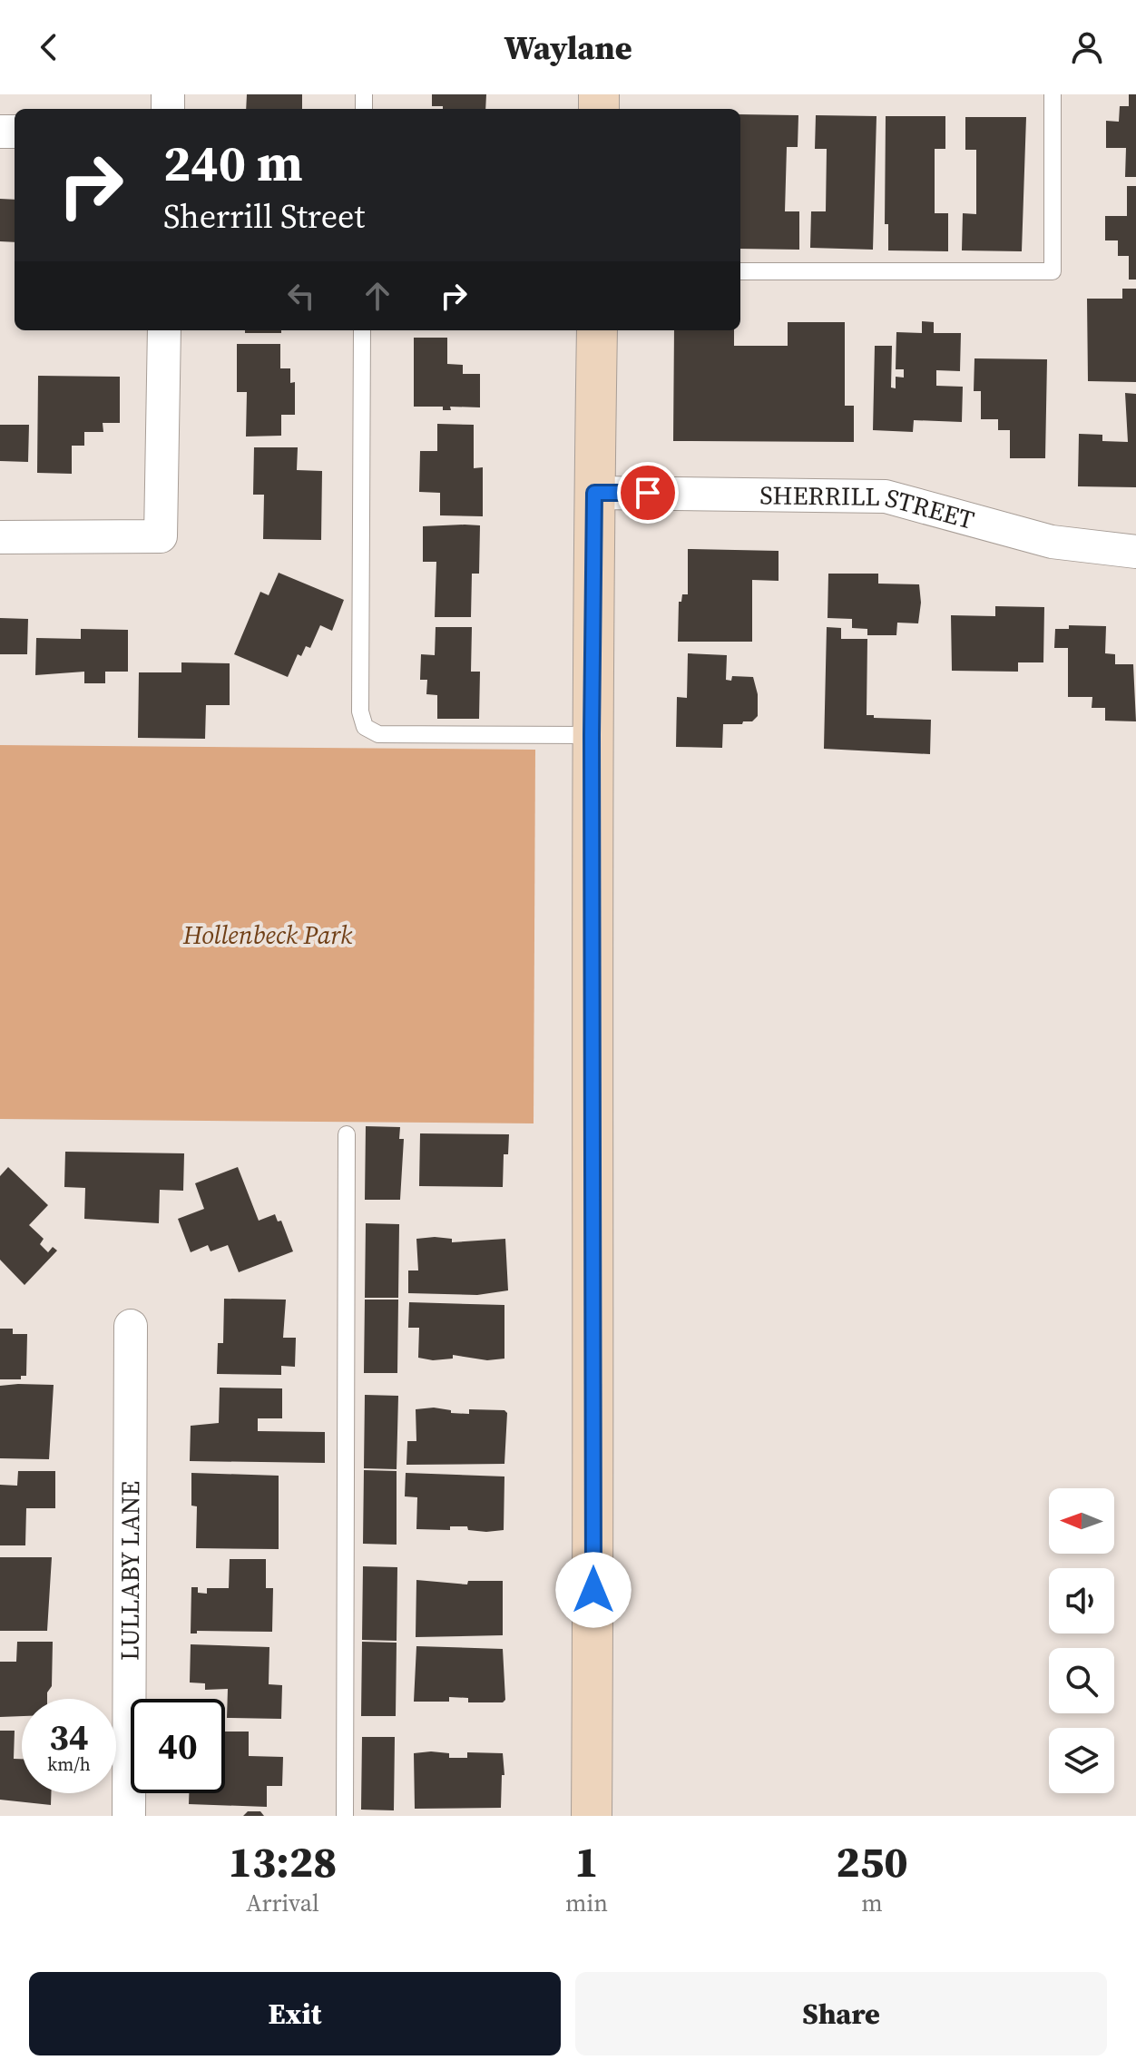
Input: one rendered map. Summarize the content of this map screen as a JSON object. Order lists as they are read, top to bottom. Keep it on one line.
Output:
{"streets":{"street":["SHERRILL STREET","LULLABY LANE"]},"parks":["Hollenbeck Park"],"north":"left","page":{"header":"Waylane","turn":["240 m","Sherrill Street"],"speed":"34 km/h","limit":"40","eta":["13:28","Arrival","1","min","250","m"],"buttons":["Exit","Share"]}}
